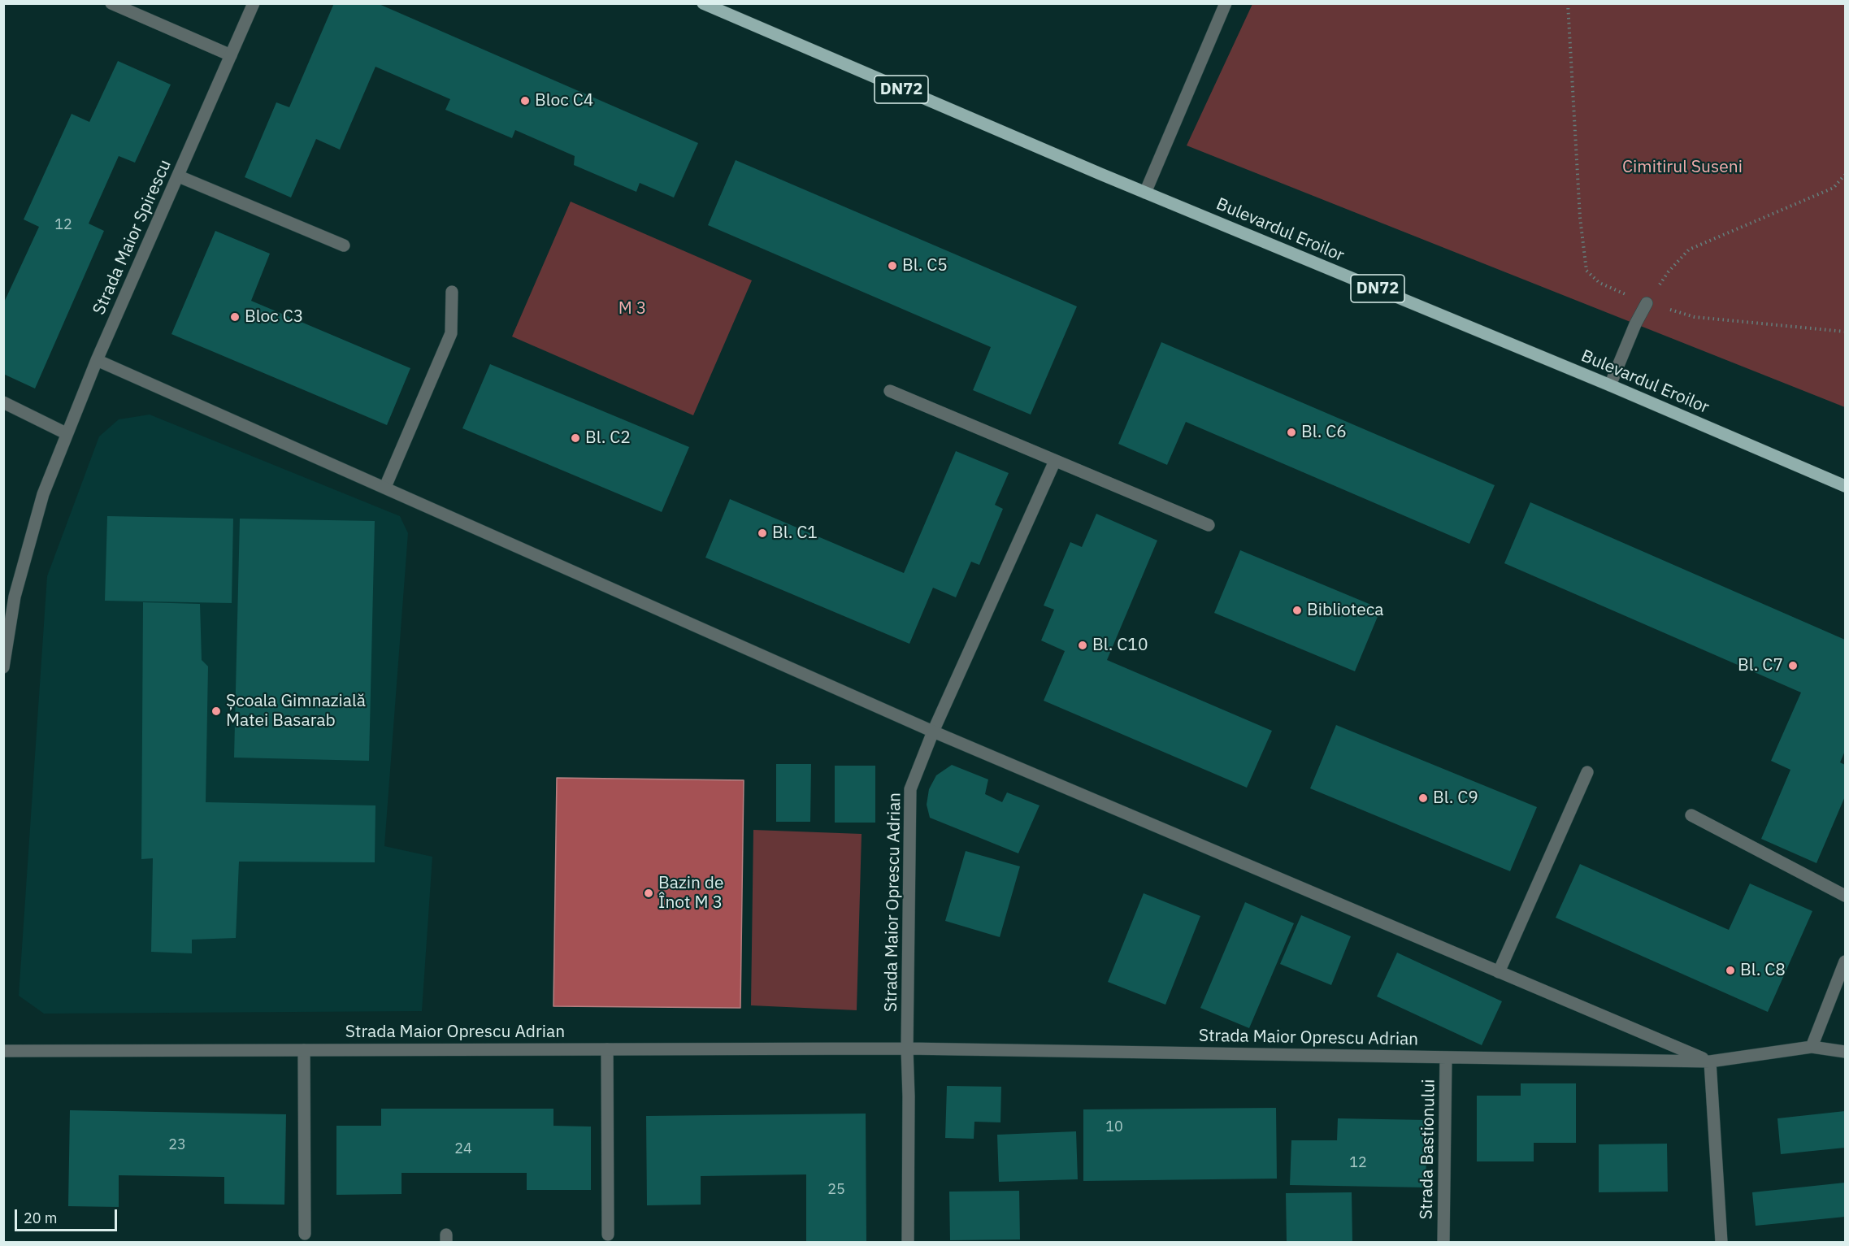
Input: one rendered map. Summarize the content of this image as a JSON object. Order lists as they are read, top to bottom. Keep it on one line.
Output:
{"streets":{"main road":["DN72","Bulevardul Eroilor"],"street":["Strada Maior Spirescu","Strada Maior Oprescu Adrian","Strada Bastionului"]},"crossings":[["Strada Maior Oprescu Adrian","Strada Bastionului"]],"parks":["Cimitirul Suseni","M 3"],"places":["Bloc C4","Bl. C5","Bloc C3","Bl. C6","Bl. C2","Bl. C1","Biblioteca","Bl. C10","Bl. C7","Școala Gimnazială Matei Basarab","Bl. C9","Bazin de Înot M 3","Bl. C8"],"house_numbers":["12","10","23","24","12","25"],"scale_bar":"20 m"}
